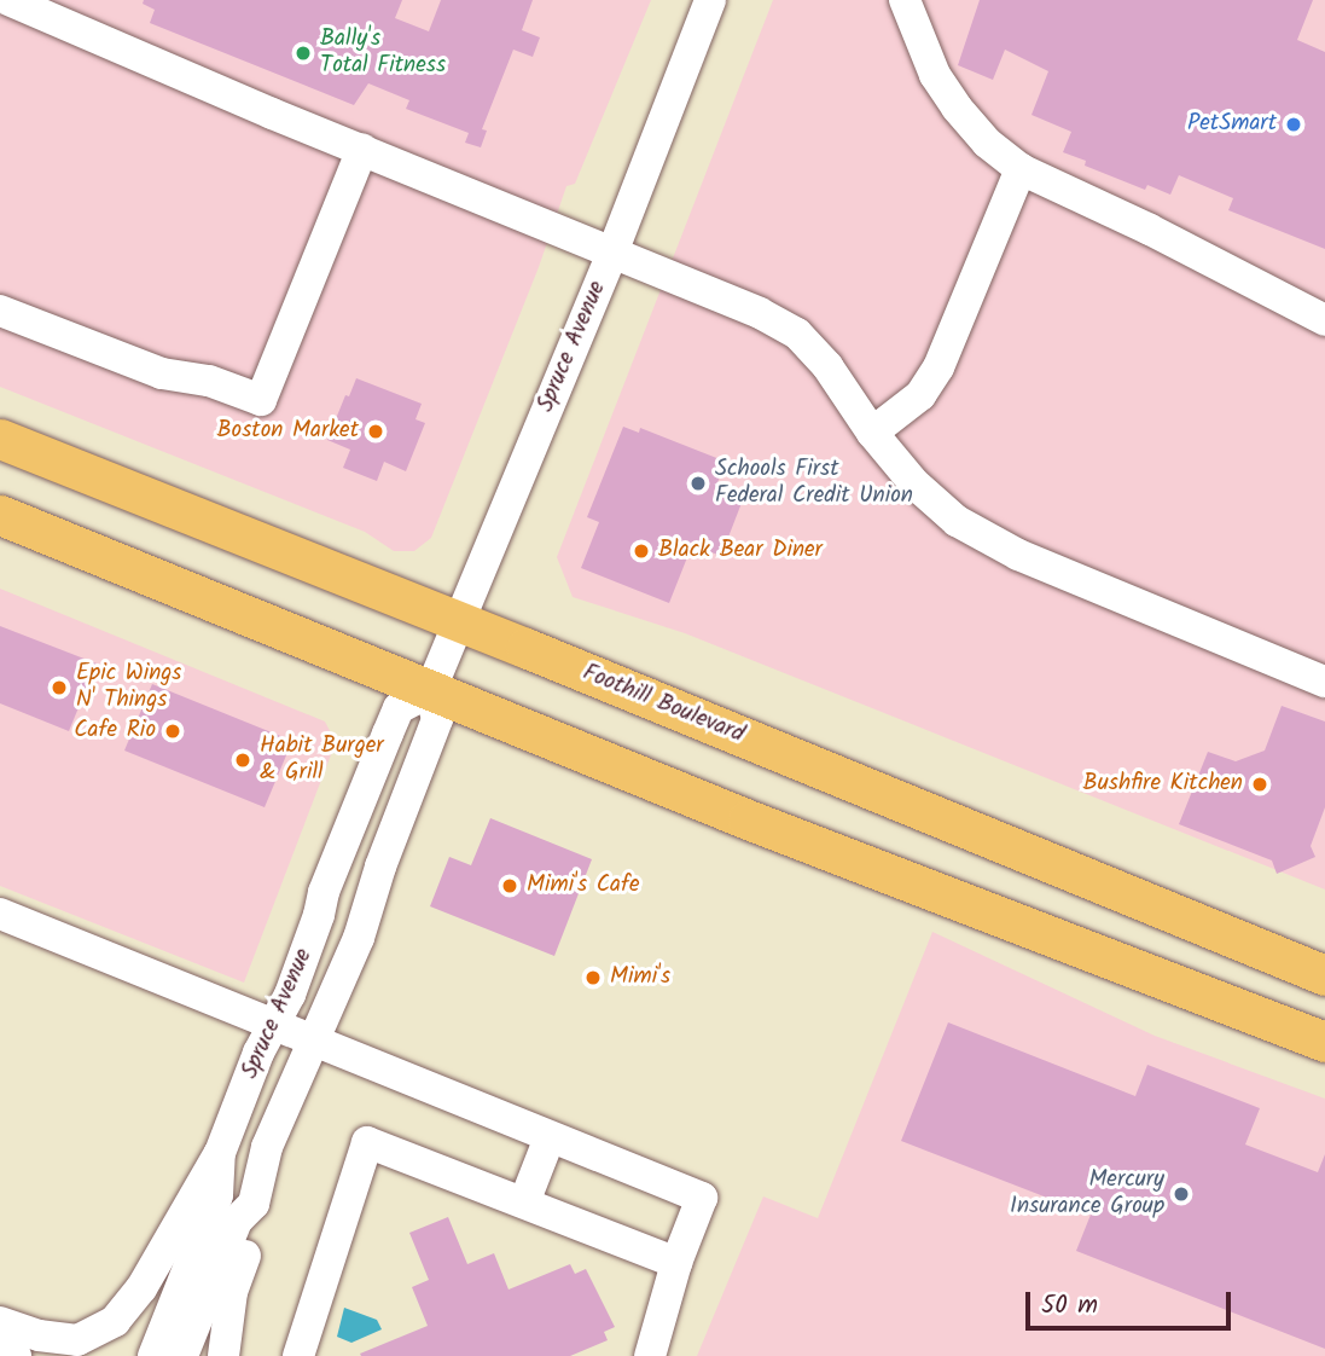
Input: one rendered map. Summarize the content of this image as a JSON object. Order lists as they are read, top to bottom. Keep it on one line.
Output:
{"streets":{"main road":["Foothill Boulevard"],"street":["Spruce Avenue"]},"crossings":[["Spruce Avenue","Foothill Boulevard"]],"places":["Bally's Total Fitness","PetSmart","Boston Market","Schools First Federal Credit Union","Black Bear Diner","Epic Wings N' Things","Cafe Rio","Habit Burger & Grill","Bushfire Kitchen","Mimi's Cafe","Mimi's","Mercury Insurance Group"],"scale_bar":"50 m"}
